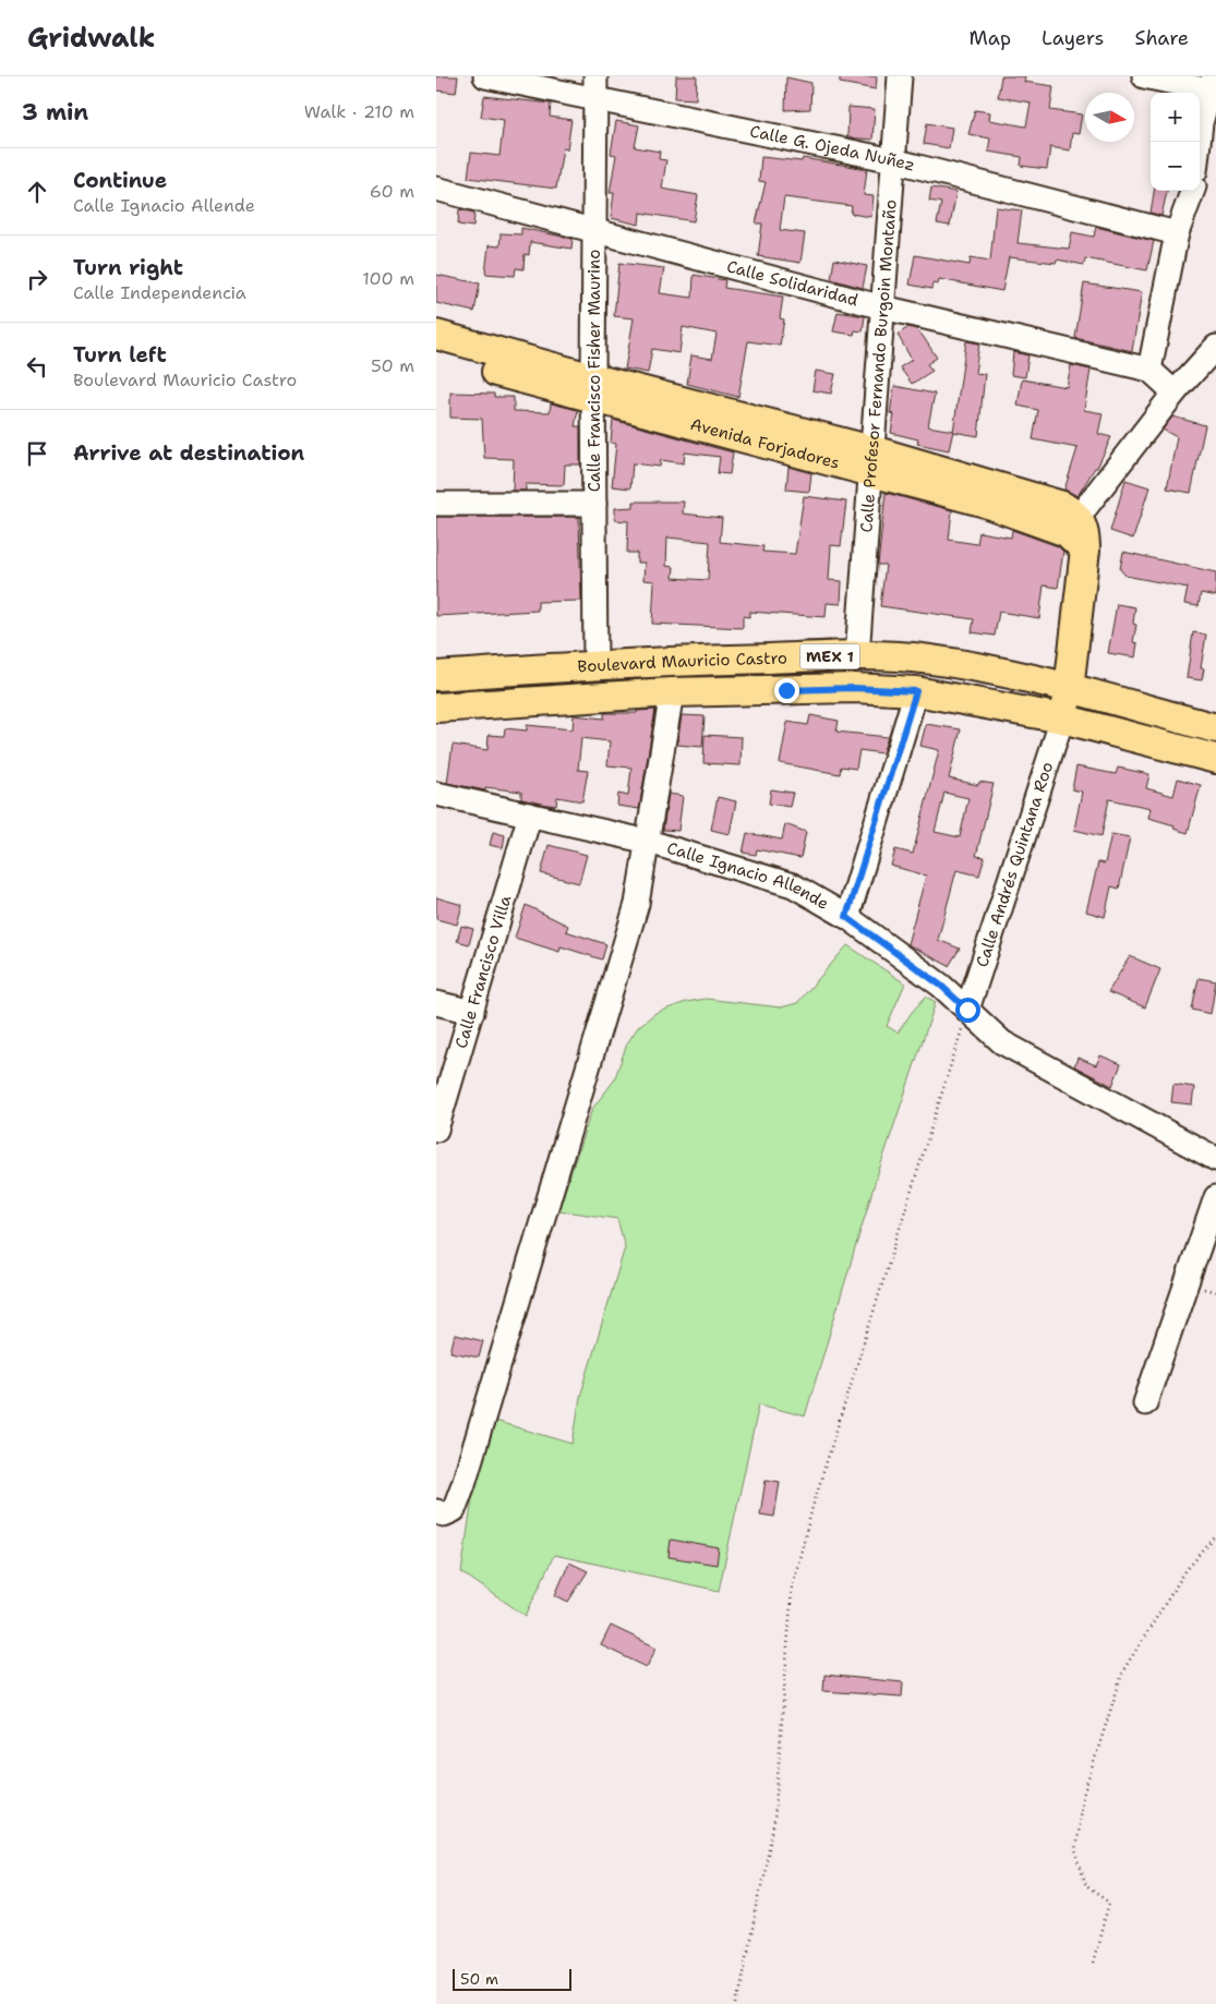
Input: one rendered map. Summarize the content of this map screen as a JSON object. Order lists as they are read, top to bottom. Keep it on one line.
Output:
{"streets":{"main road":["Avenida Forjadores","MEX 1","Boulevard Mauricio Castro"],"street":["Calle G. Ojeda Nuñez","Calle Solidaridad","Calle Profesor Fernando Burgoin Montaño","Calle Francisco Fisher Maurino","Calle Andrés Quintana Roo","Calle Ignacio Allende","Calle Francisco Villa"]},"crossings":[["Calle G. Ojeda Nuñez","Calle Profesor Fernando Burgoin Montaño"],["Calle G. Ojeda Nuñez","Calle Francisco Fisher Maurino"],["Calle Solidaridad","Calle Profesor Fernando Burgoin Montaño"],["Calle Solidaridad","Calle Francisco Fisher Maurino"],["Calle Profesor Fernando Burgoin Montaño","Avenida Forjadores"],["Calle Profesor Fernando Burgoin Montaño","Boulevard Mauricio Castro"],["Calle Francisco Fisher Maurino","Avenida Forjadores"],["Calle Francisco Fisher Maurino","Boulevard Mauricio Castro"],["Boulevard Mauricio Castro","Calle Andrés Quintana Roo"],["Calle Andrés Quintana Roo","Calle Ignacio Allende"],["Calle Ignacio Allende","Calle Francisco Villa"]],"scale_bar":"50 m","north":"right","page":{"header":"Gridwalk","nav":["Map","Layers","Share"],"heading":["3 min","Walk · 210 m"],"map_buttons":["+","−"],"list":[["Continue","Calle Ignacio Allende","60 m"],["Turn right","Calle Independencia","100 m"],["Turn left","Boulevard Mauricio Castro","50 m"],"Arrive at destination"],"scale":"50 m"}}
